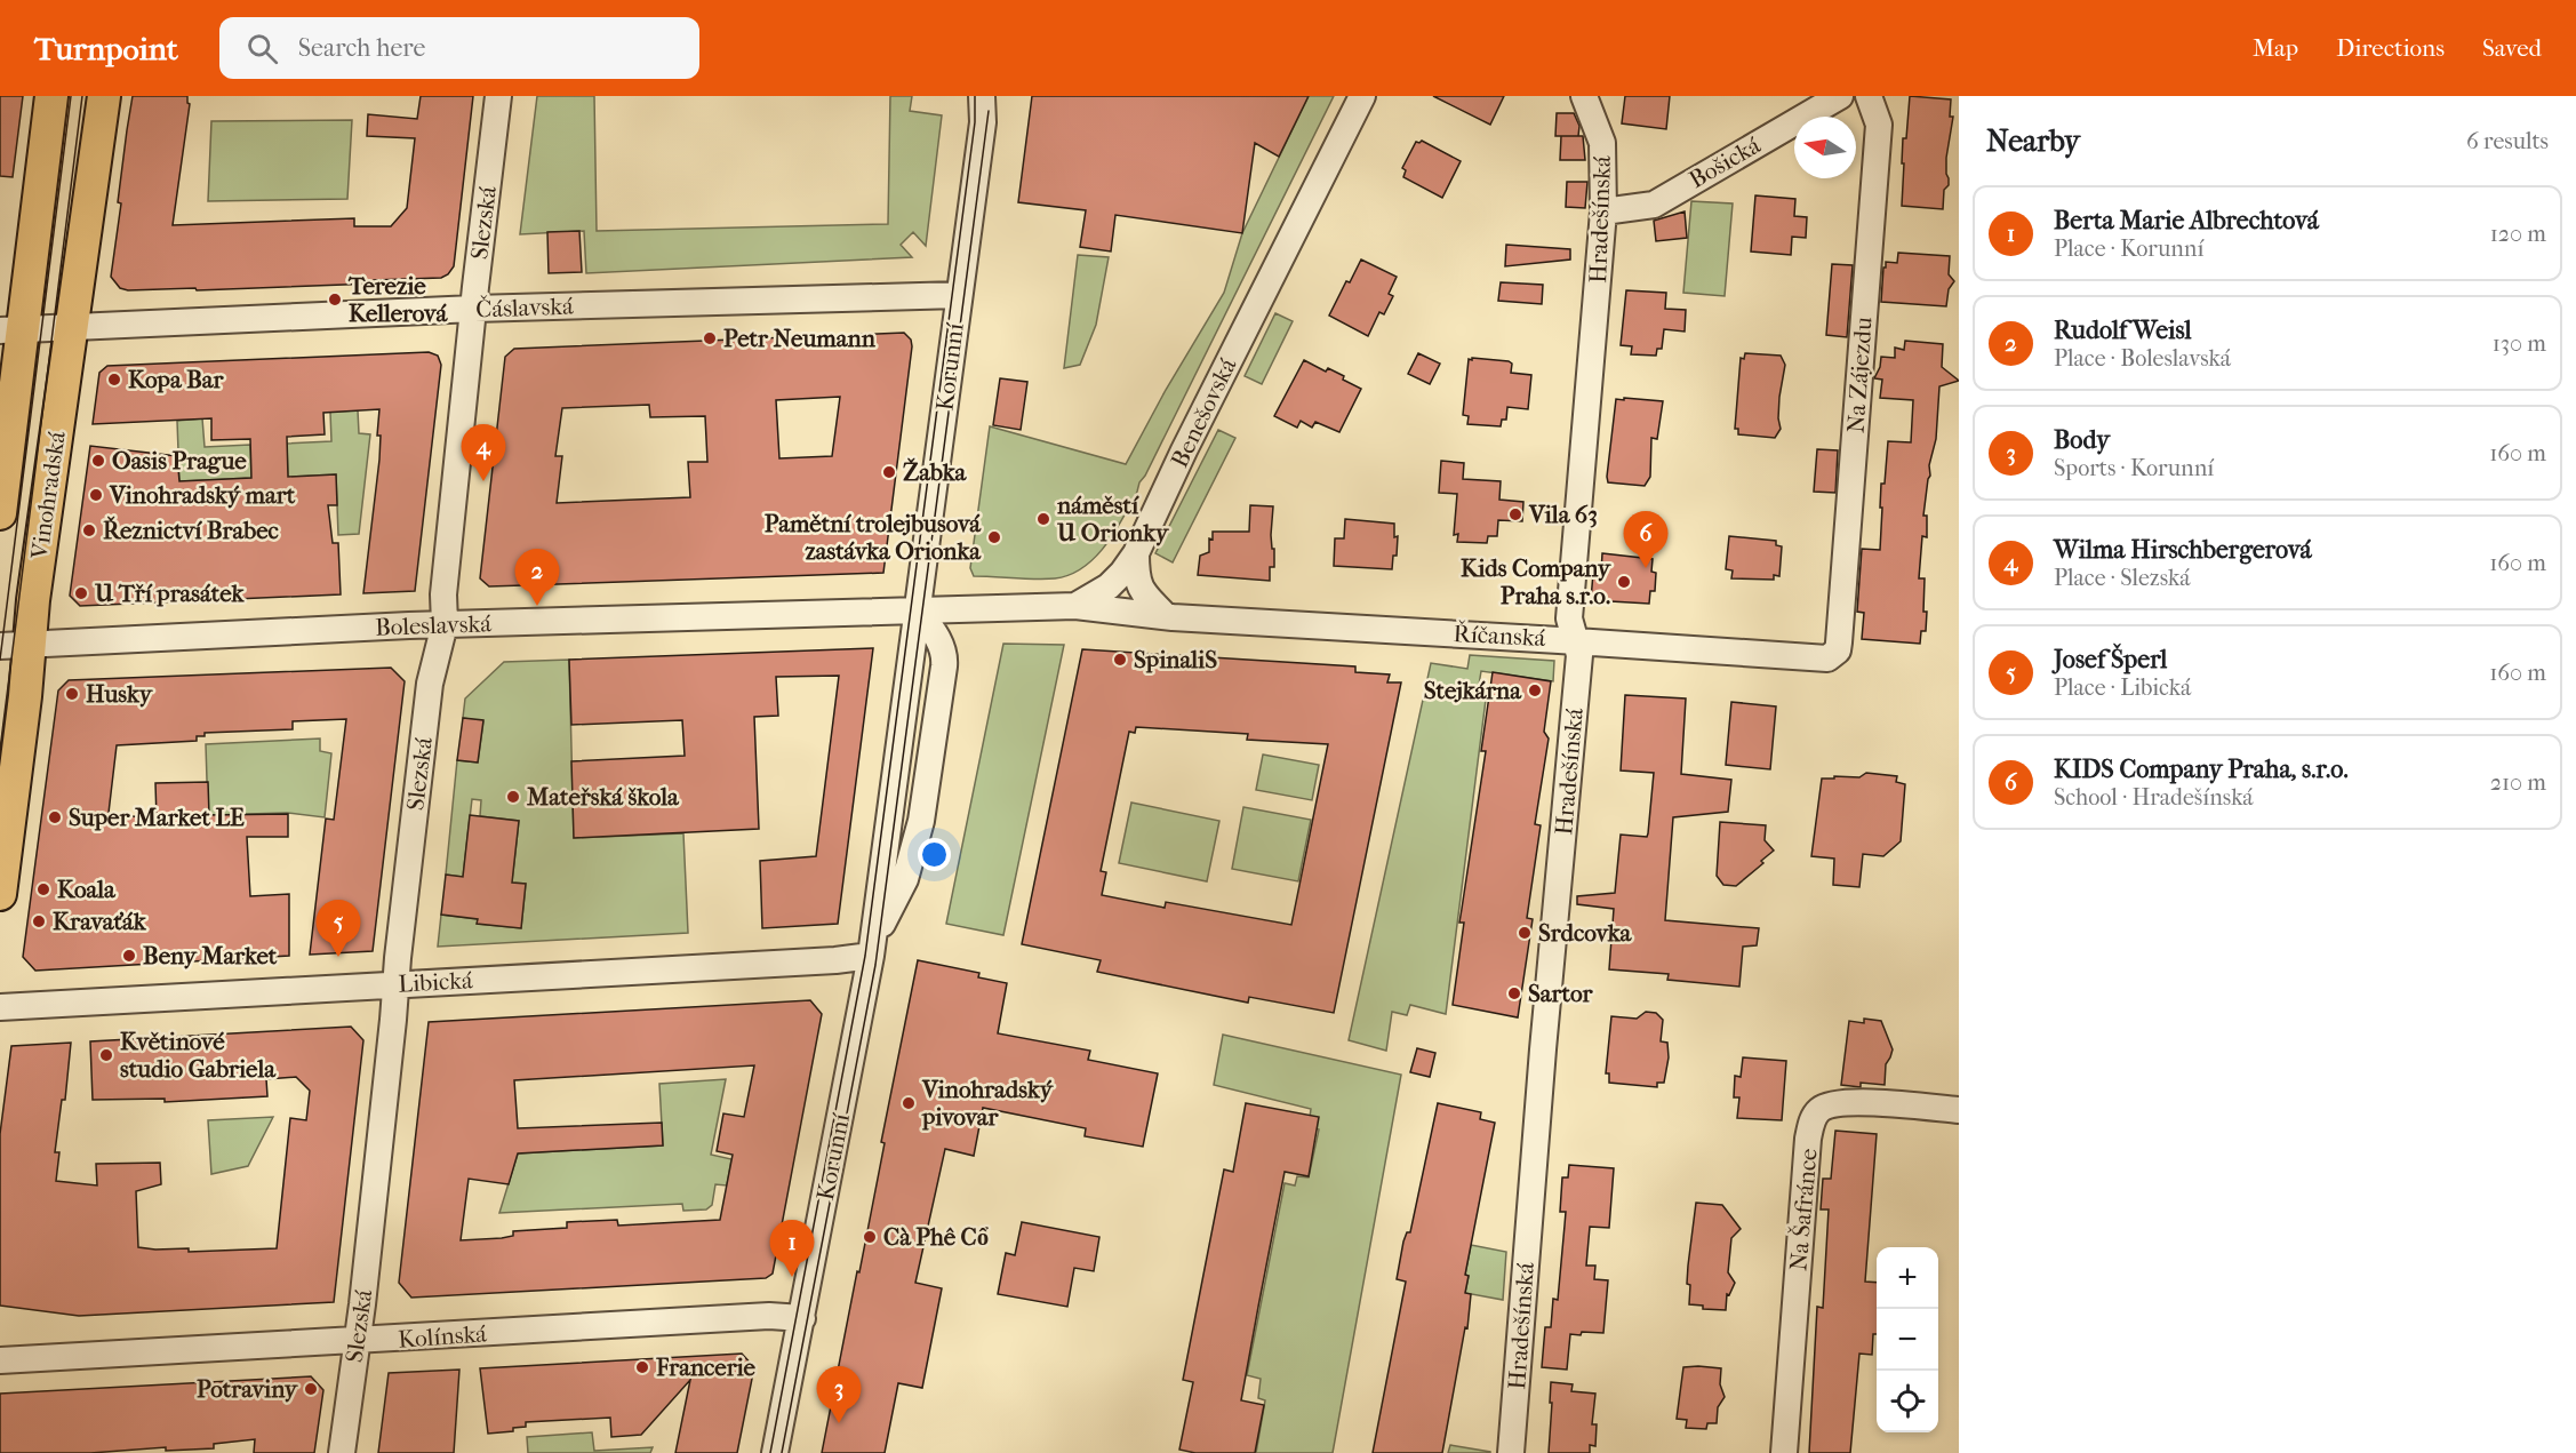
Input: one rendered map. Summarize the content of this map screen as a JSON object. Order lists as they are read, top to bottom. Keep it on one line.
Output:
{"streets":{"main road":["Vinohradská"],"street":["Bošická","Hradešínská","Slezská","Čáslavská","Korunní","Na Zájezdu","Benešovská","Boleslavská","Říčanská","Libická","Na Šafránce","Kolínská"]},"crossings":[["Bošická","Hradešínská"],["Hradešínská","Říčanská"],["Slezská","Čáslavská"],["Slezská","Boleslavská"],["Slezská","Libická"],["Slezská","Kolínská"],["Čáslavská","Korunní"],["Čáslavská","Vinohradská"],["Korunní","Benešovská"],["Korunní","Boleslavská"],["Korunní","Libická"],["Korunní","Kolínská"],["Na Zájezdu","Říčanská"],["Benešovská","Boleslavská"],["Benešovská","Říčanská"],["Vinohradská","Boleslavská"]],"places":["Terezie Kellerová","Petr Neumann","Kopa Bar","Oasis Prague","Žabka","Vinohradský mart","Vila 63","náměstí U Orionky","Řeznictví Brabec","Pamětní trolejbusová zastávka Orionka","Kids Company Praha s.r.o.","U Tří prasátek","SpinaliS","Stejkárna","Husky","Mateřská škola","Super Market LE","Koala","Kravaťák","Srdcovka","Beny Market","Sartor","Květinové studio Gabriela","Vinohradský pivovar","Cà Phê Cổ","Francerie","Potraviny"],"north":"left","page":{"header":"Turnpoint","search":"Search here","nav":["Map","Directions","Saved"],"heading":["Nearby","6 results"],"list":[{"mark":"1","name":"Berta Marie Albrechtová","note":"Place · Korunní","value":"120 m"},{"mark":"2","name":"Rudolf Weisl","note":"Place · Boleslavská","value":"130 m"},{"mark":"3","name":"Body","note":"Sports · Korunní","value":"160 m"},{"mark":"4","name":"Wilma Hirschbergerová","note":"Place · Slezská","value":"160 m"},{"mark":"5","name":"Josef Šperl","note":"Place · Libická","value":"160 m"},{"mark":"6","name":"KIDS Company Praha, s.r.o.","note":"School · Hradešínská","value":"210 m"}],"pins":["4","6","2","5","1","3"],"map_buttons":["+","−"]}}
